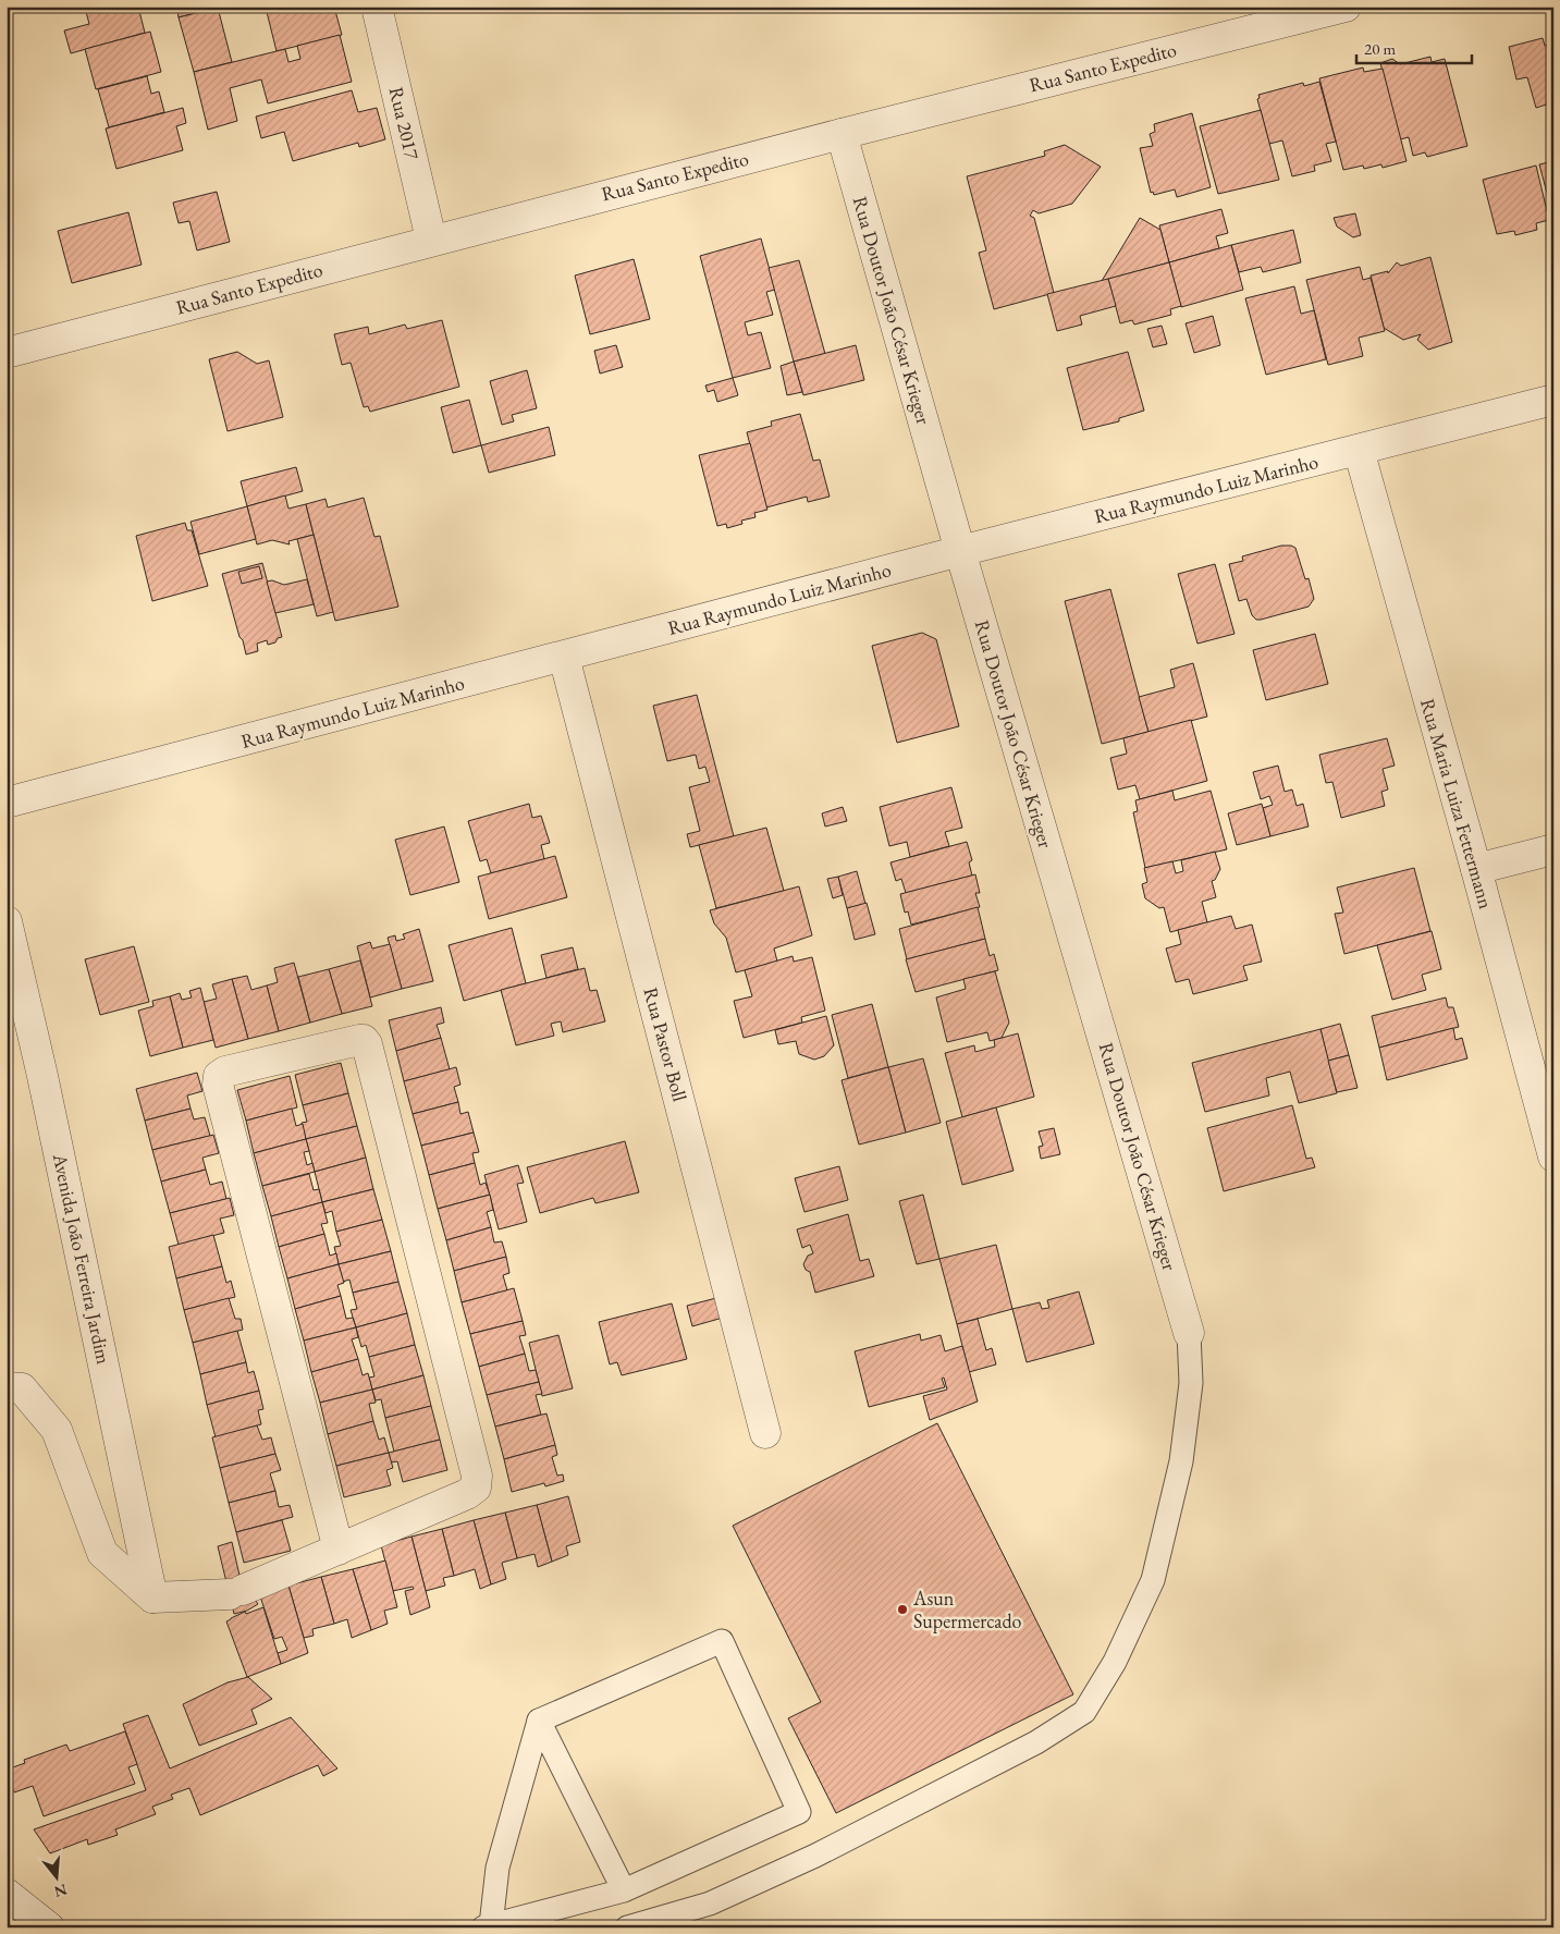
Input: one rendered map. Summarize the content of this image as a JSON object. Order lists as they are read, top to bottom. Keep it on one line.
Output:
{"streets":{"street":["Rua Santo Expedito","Rua 2017","Rua Doutor João César Krieger","Rua Raymundo Luiz Marinho","Rua Maria Luiza Fettermann","Rua Pastor Boll","Avenida João Ferreira Jardim"]},"crossings":[["Rua Santo Expedito","Rua 2017"],["Rua Santo Expedito","Rua Doutor João César Krieger"],["Rua Doutor João César Krieger","Rua Raymundo Luiz Marinho"],["Rua Raymundo Luiz Marinho","Rua Maria Luiza Fettermann"],["Rua Raymundo Luiz Marinho","Rua Pastor Boll"]],"places":["Asun Supermercado"],"scale_bar":"20 m","north":"bottom"}
